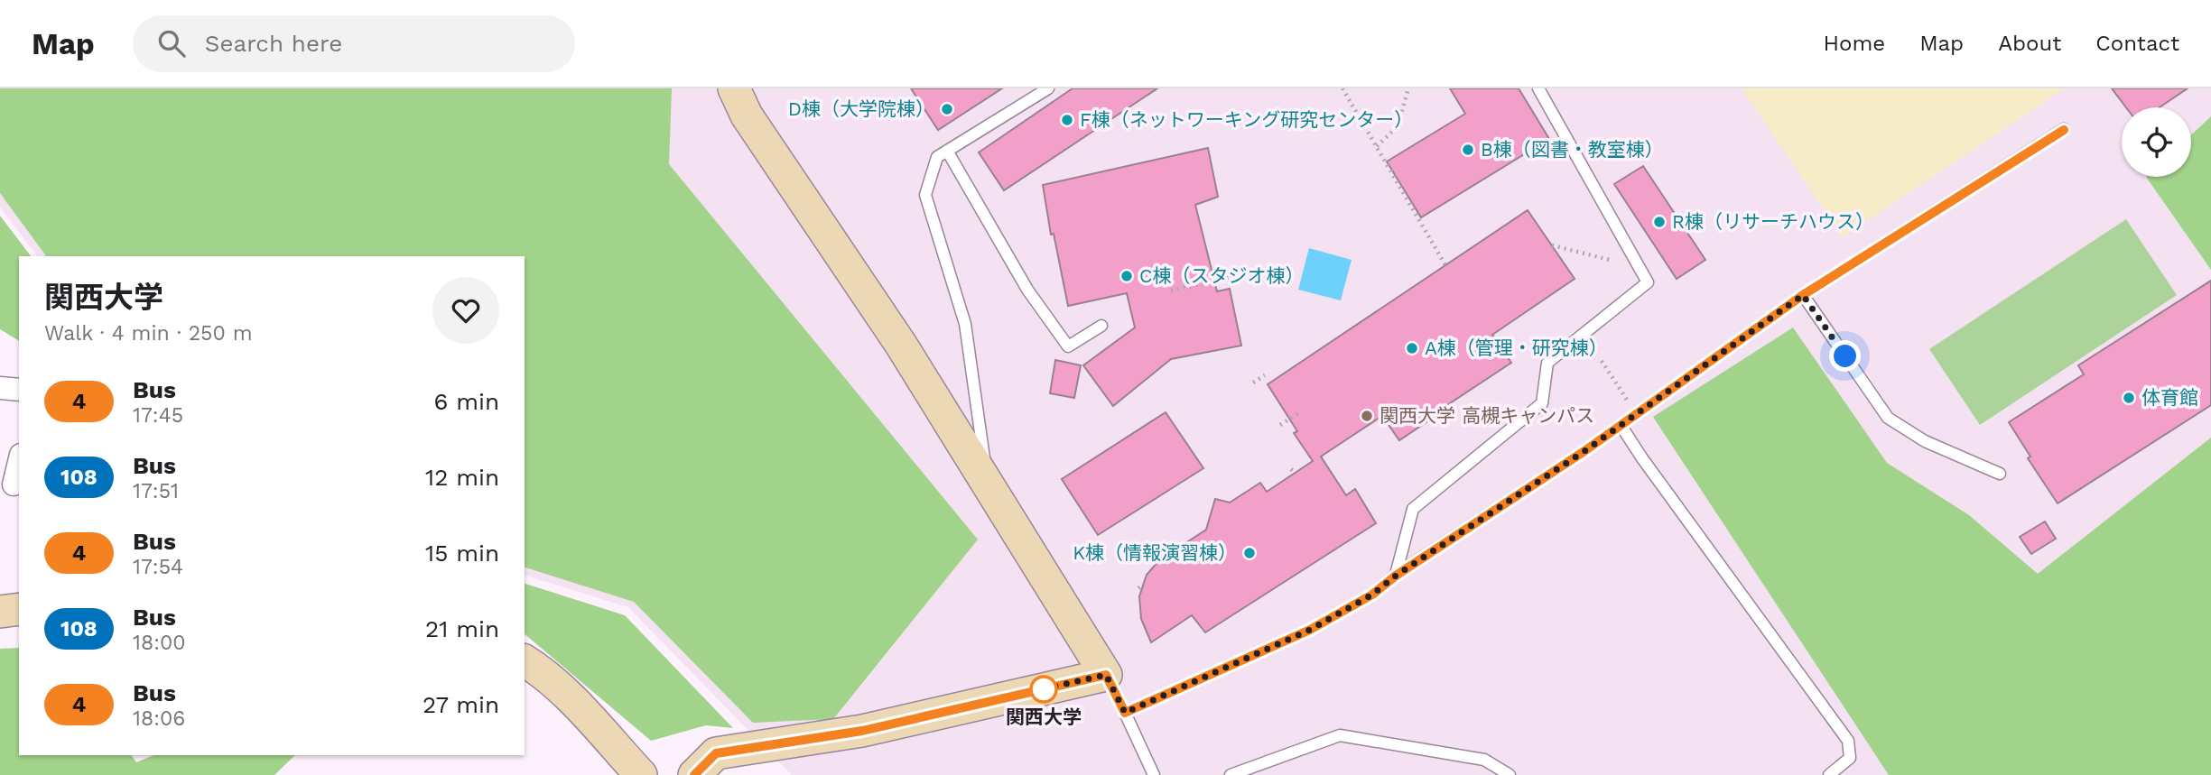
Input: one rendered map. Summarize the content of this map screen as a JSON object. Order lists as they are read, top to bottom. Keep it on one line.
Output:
{"places":["D棟（大学院棟）","F棟（ネットワーキング研究センター）","B棟（図書・教室棟）","R棟（リサーチハウス）","C棟（スタジオ棟）","A棟（管理・研究棟）","体育館","関西大学 高槻キャンパス","K棟（情報演習棟）","関西大学"],"lines":["bus line 4"],"page":{"header":"Map","search":"Search here","nav":["Home","Map","About","Contact"],"heading":["関西大学","Walk · 4 min · 250 m"],"list":[{"mark":"4","name":"Bus","note":"17:45","value":"6 min"},{"mark":"108","name":"Bus","note":"17:51","value":"12 min"},{"mark":"4","name":"Bus","note":"17:54","value":"15 min"},{"mark":"108","name":"Bus","note":"18:00","value":"21 min"},{"mark":"4","name":"Bus","note":"18:06","value":"27 min"}]}}
